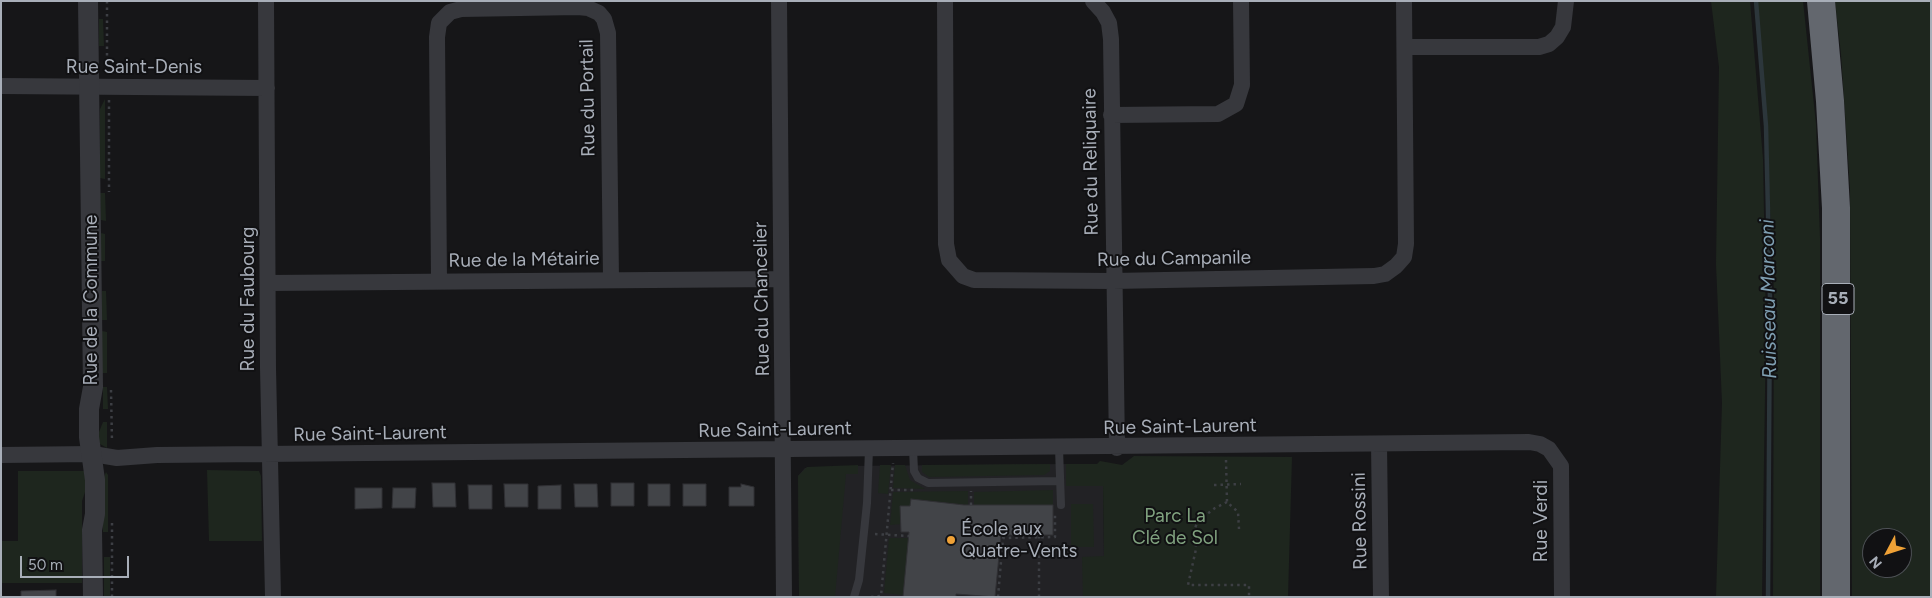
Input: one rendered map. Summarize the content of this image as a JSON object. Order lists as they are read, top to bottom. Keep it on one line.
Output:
{"streets":{"highway":["55"],"street":["Rue Saint-Denis","Rue du Portail","Rue du Reliquaire","Rue du Campanile","Rue de la Métairie","Rue du Faubourg","Rue du Chancelier","Rue de la Commune","Rue Saint-Laurent","Rue Rossini","Rue Verdi"]},"crossings":[["Rue Saint-Denis","Rue du Faubourg"],["Rue Saint-Denis","Rue de la Commune"],["Rue du Portail","Rue de la Métairie"],["Rue du Reliquaire","Rue du Campanile"],["Rue du Reliquaire","Rue Saint-Laurent"],["Rue de la Métairie","Rue du Faubourg"],["Rue de la Métairie","Rue du Chancelier"],["Rue du Faubourg","Rue Saint-Laurent"],["Rue du Chancelier","Rue Saint-Laurent"],["Rue de la Commune","Rue Saint-Laurent"],["Rue Saint-Laurent","Rue Rossini"],["Rue Saint-Laurent","Rue Verdi"]],"water":["Ruisseau Marconi"],"parks":["Parc La Clé de Sol"],"places":["École aux Quatre-Vents"],"scale_bar":"50 m","north":"bottom left"}
